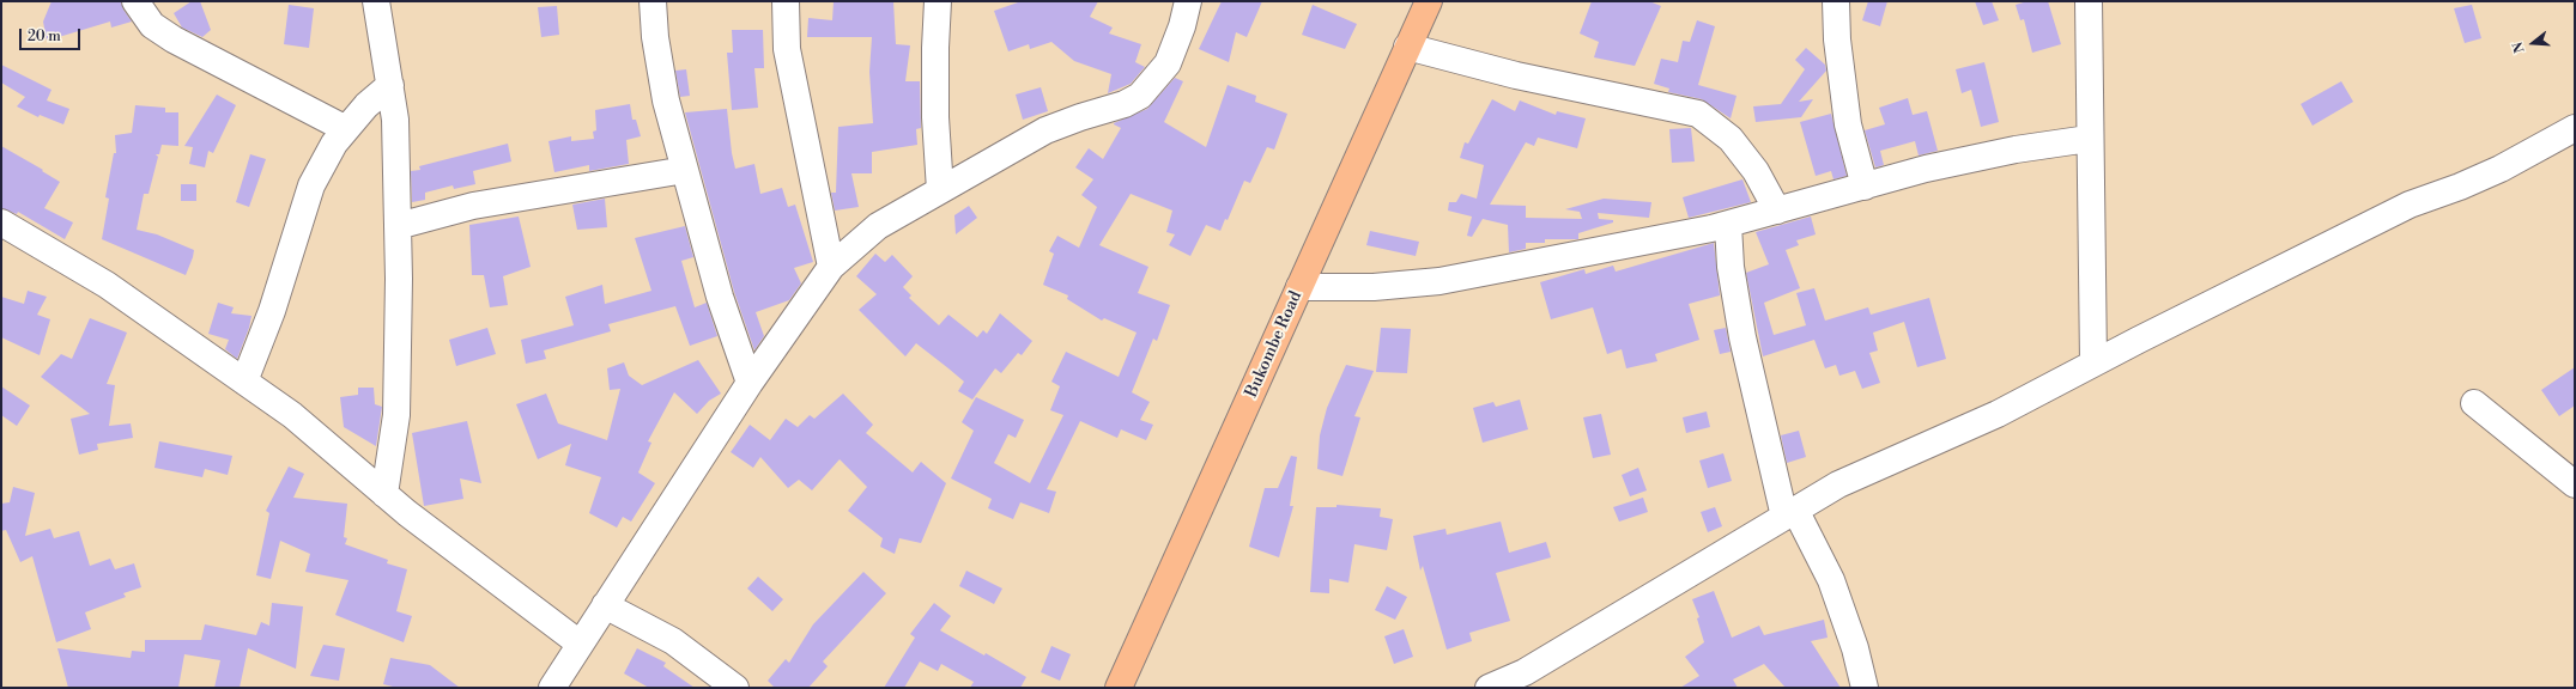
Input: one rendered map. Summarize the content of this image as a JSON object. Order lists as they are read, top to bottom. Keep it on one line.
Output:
{"streets":{"main road":["Bukombe Road"]},"scale_bar":"20 m","north":"left"}
